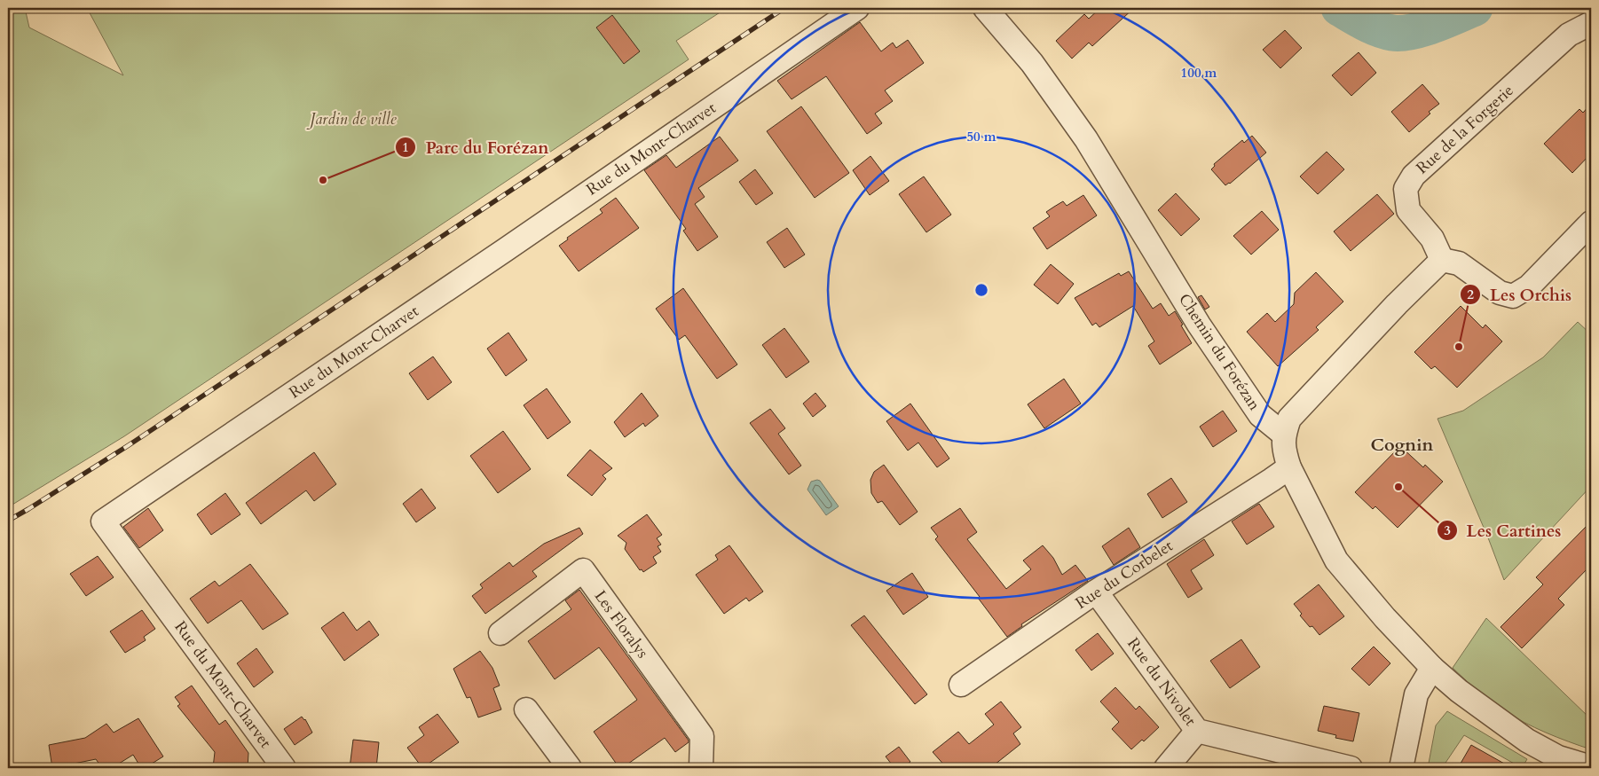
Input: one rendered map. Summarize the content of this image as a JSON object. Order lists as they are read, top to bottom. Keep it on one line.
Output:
{"streets":{"street":["Rue de la Forgerie","Rue du Mont-Charvet","Chemin du Forézan","Rue du Corbelet","Les Floralys","Rue du Nivolet"]},"crossings":[["Rue du Corbelet","Rue du Nivolet"]],"districts":["Cognin"],"parks":["Jardin de ville"],"places":["Parc du Forézan","Les Orchis","Les Cartines"],"rings":["100 m","50 m"]}
